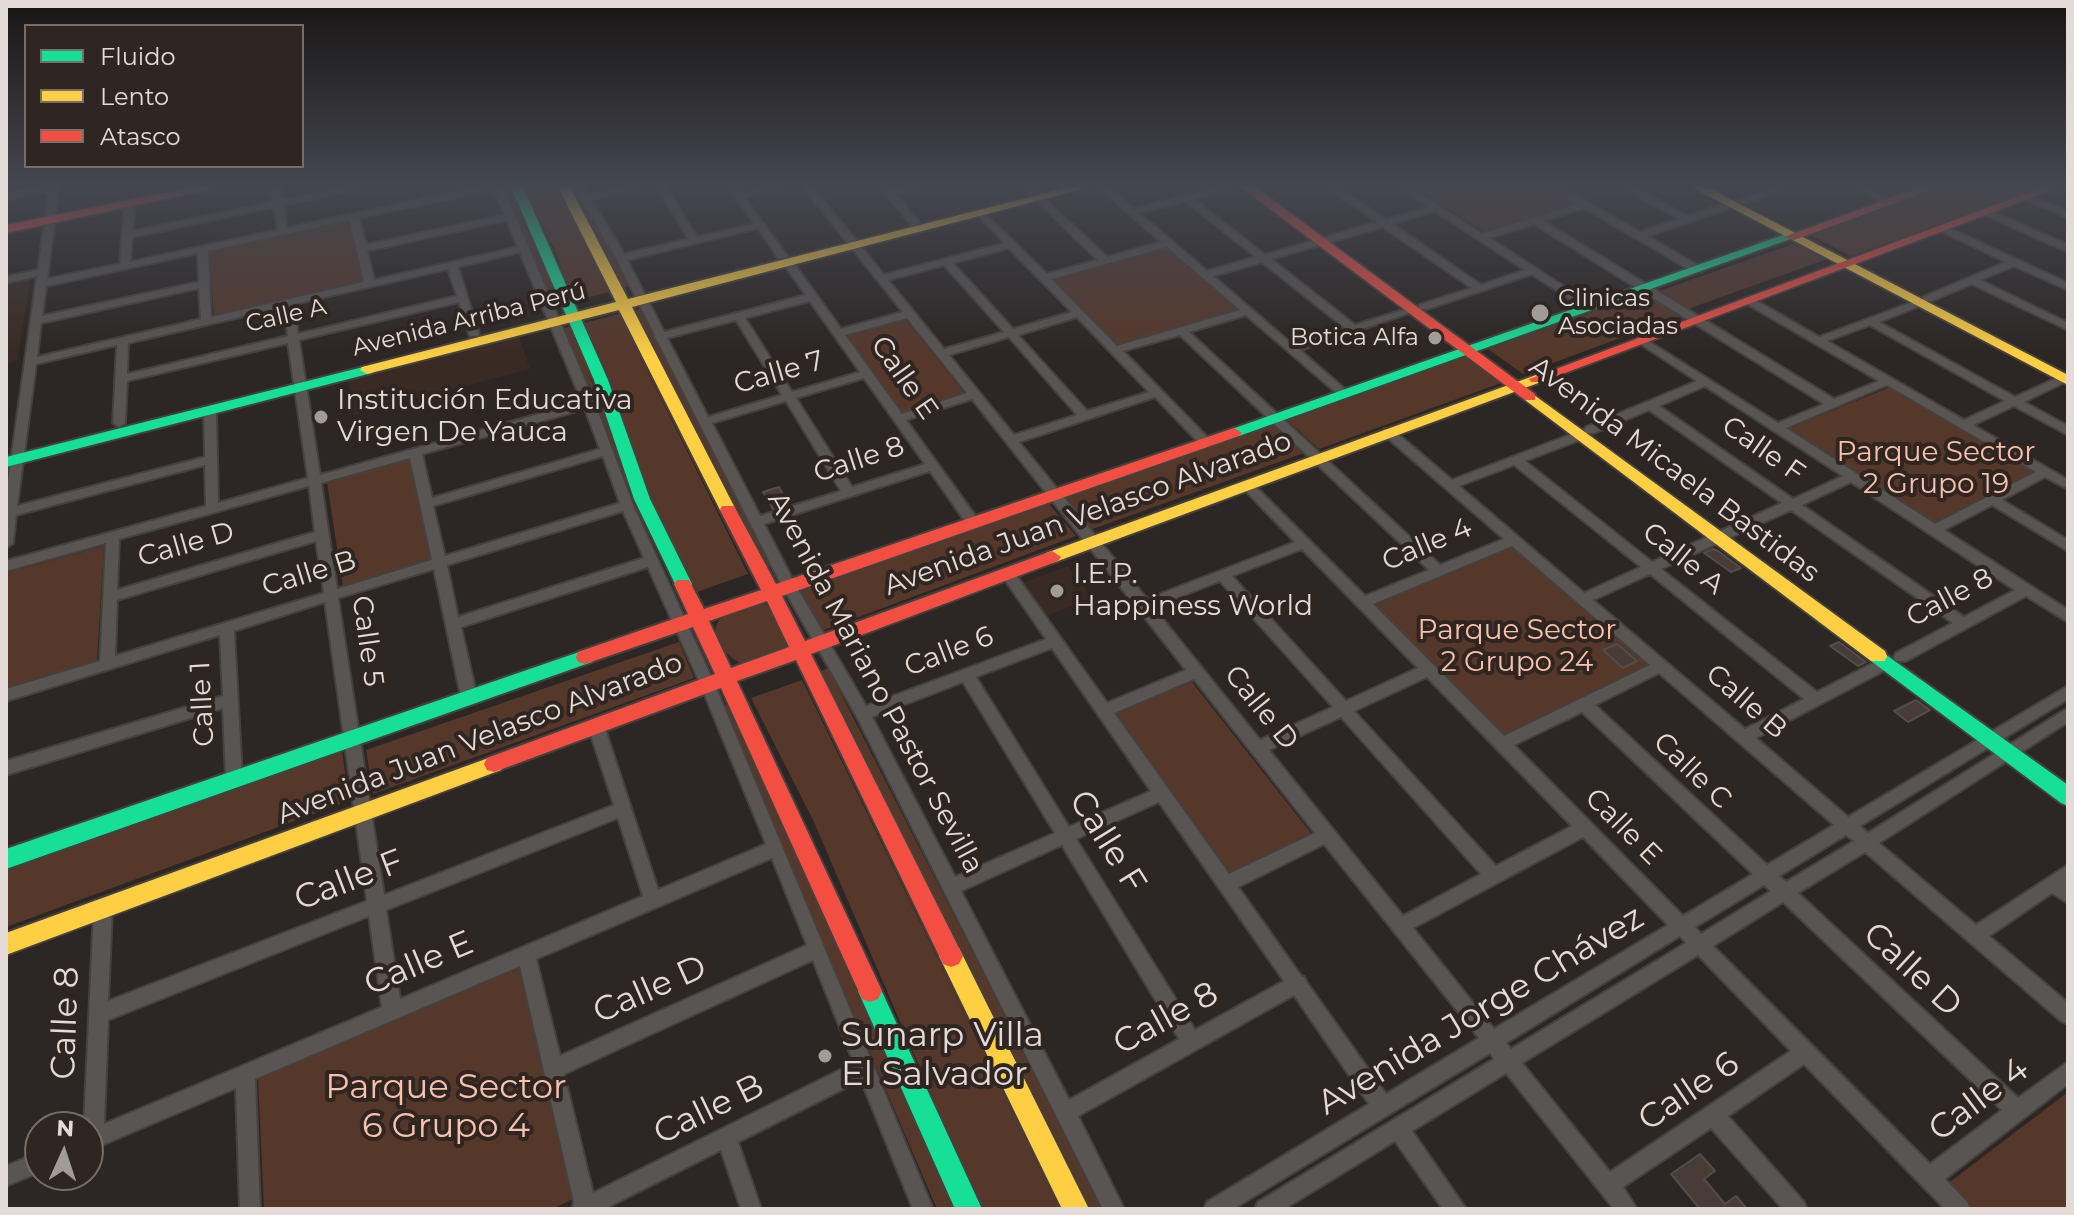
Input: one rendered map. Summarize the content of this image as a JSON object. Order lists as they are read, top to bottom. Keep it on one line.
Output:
{"streets":{"main road":["Avenida Arriba Perú","Avenida Micaela Bastidas","Avenida Juan Velasco Alvarado","Avenida Mariano Pastor Sevilla"],"street":["Calle A","Calle 7","Calle E","Calle F","Calle 8","Calle D","Calle 4","Calle B","Calle 5","Calle 6","Calle 1","Calle C","Avenida Jorge Chávez"]},"crossings":[["Calle A","Calle 8"],["Calle A","Calle 5"],["Avenida Arriba Perú","Calle E"],["Avenida Arriba Perú","Calle 5"],["Avenida Arriba Perú","Avenida Mariano Pastor Sevilla"],["Calle 7","Calle E"],["Calle 7","Avenida Mariano Pastor Sevilla"],["Calle E","Calle 8"],["Calle E","Avenida Juan Velasco Alvarado"],["Calle E","Calle 4"],["Calle E","Calle 6"],["Calle E","Avenida Jorge Chávez"],["Calle F","Calle 8"],["Calle F","Calle 6"],["Calle 8","Avenida Micaela Bastidas"],["Calle 8","Avenida Juan Velasco Alvarado"],["Calle 8","Calle B"],["Calle 8","Avenida Mariano Pastor Sevilla"],["Avenida Micaela Bastidas","Avenida Juan Velasco Alvarado"],["Avenida Micaela Bastidas","Avenida Jorge Chávez"],["Avenida Juan Velasco Alvarado","Calle D"],["Avenida Juan Velasco Alvarado","Calle B"],["Avenida Juan Velasco Alvarado","Calle 5"],["Avenida Juan Velasco Alvarado","Avenida Mariano Pastor Sevilla"],["Avenida Juan Velasco Alvarado","Calle 1"],["Calle D","Calle 4"],["Calle D","Calle 5"],["Calle D","Calle 6"],["Calle D","Calle C"],["Calle D","Avenida Jorge Chávez"],["Calle 4","Calle B"],["Calle B","Calle 5"],["Calle B","Calle 1"],["Calle B","Avenida Jorge Chávez"],["Calle 6","Avenida Mariano Pastor Sevilla"],["Calle C","Avenida Jorge Chávez"]],"parks":["Parque Sector 2 Grupo 19","Parque Sector 2 Grupo 24","Parque Sector 6 Grupo 4"],"places":["Clinicas Asociadas","Botica Alfa","Institución Educativa Virgen De Yauca","I.E.P. Happiness World","Sunarp Villa El Salvador"],"legend":["Fluido","Lento","Atasco"],"north":"top"}
